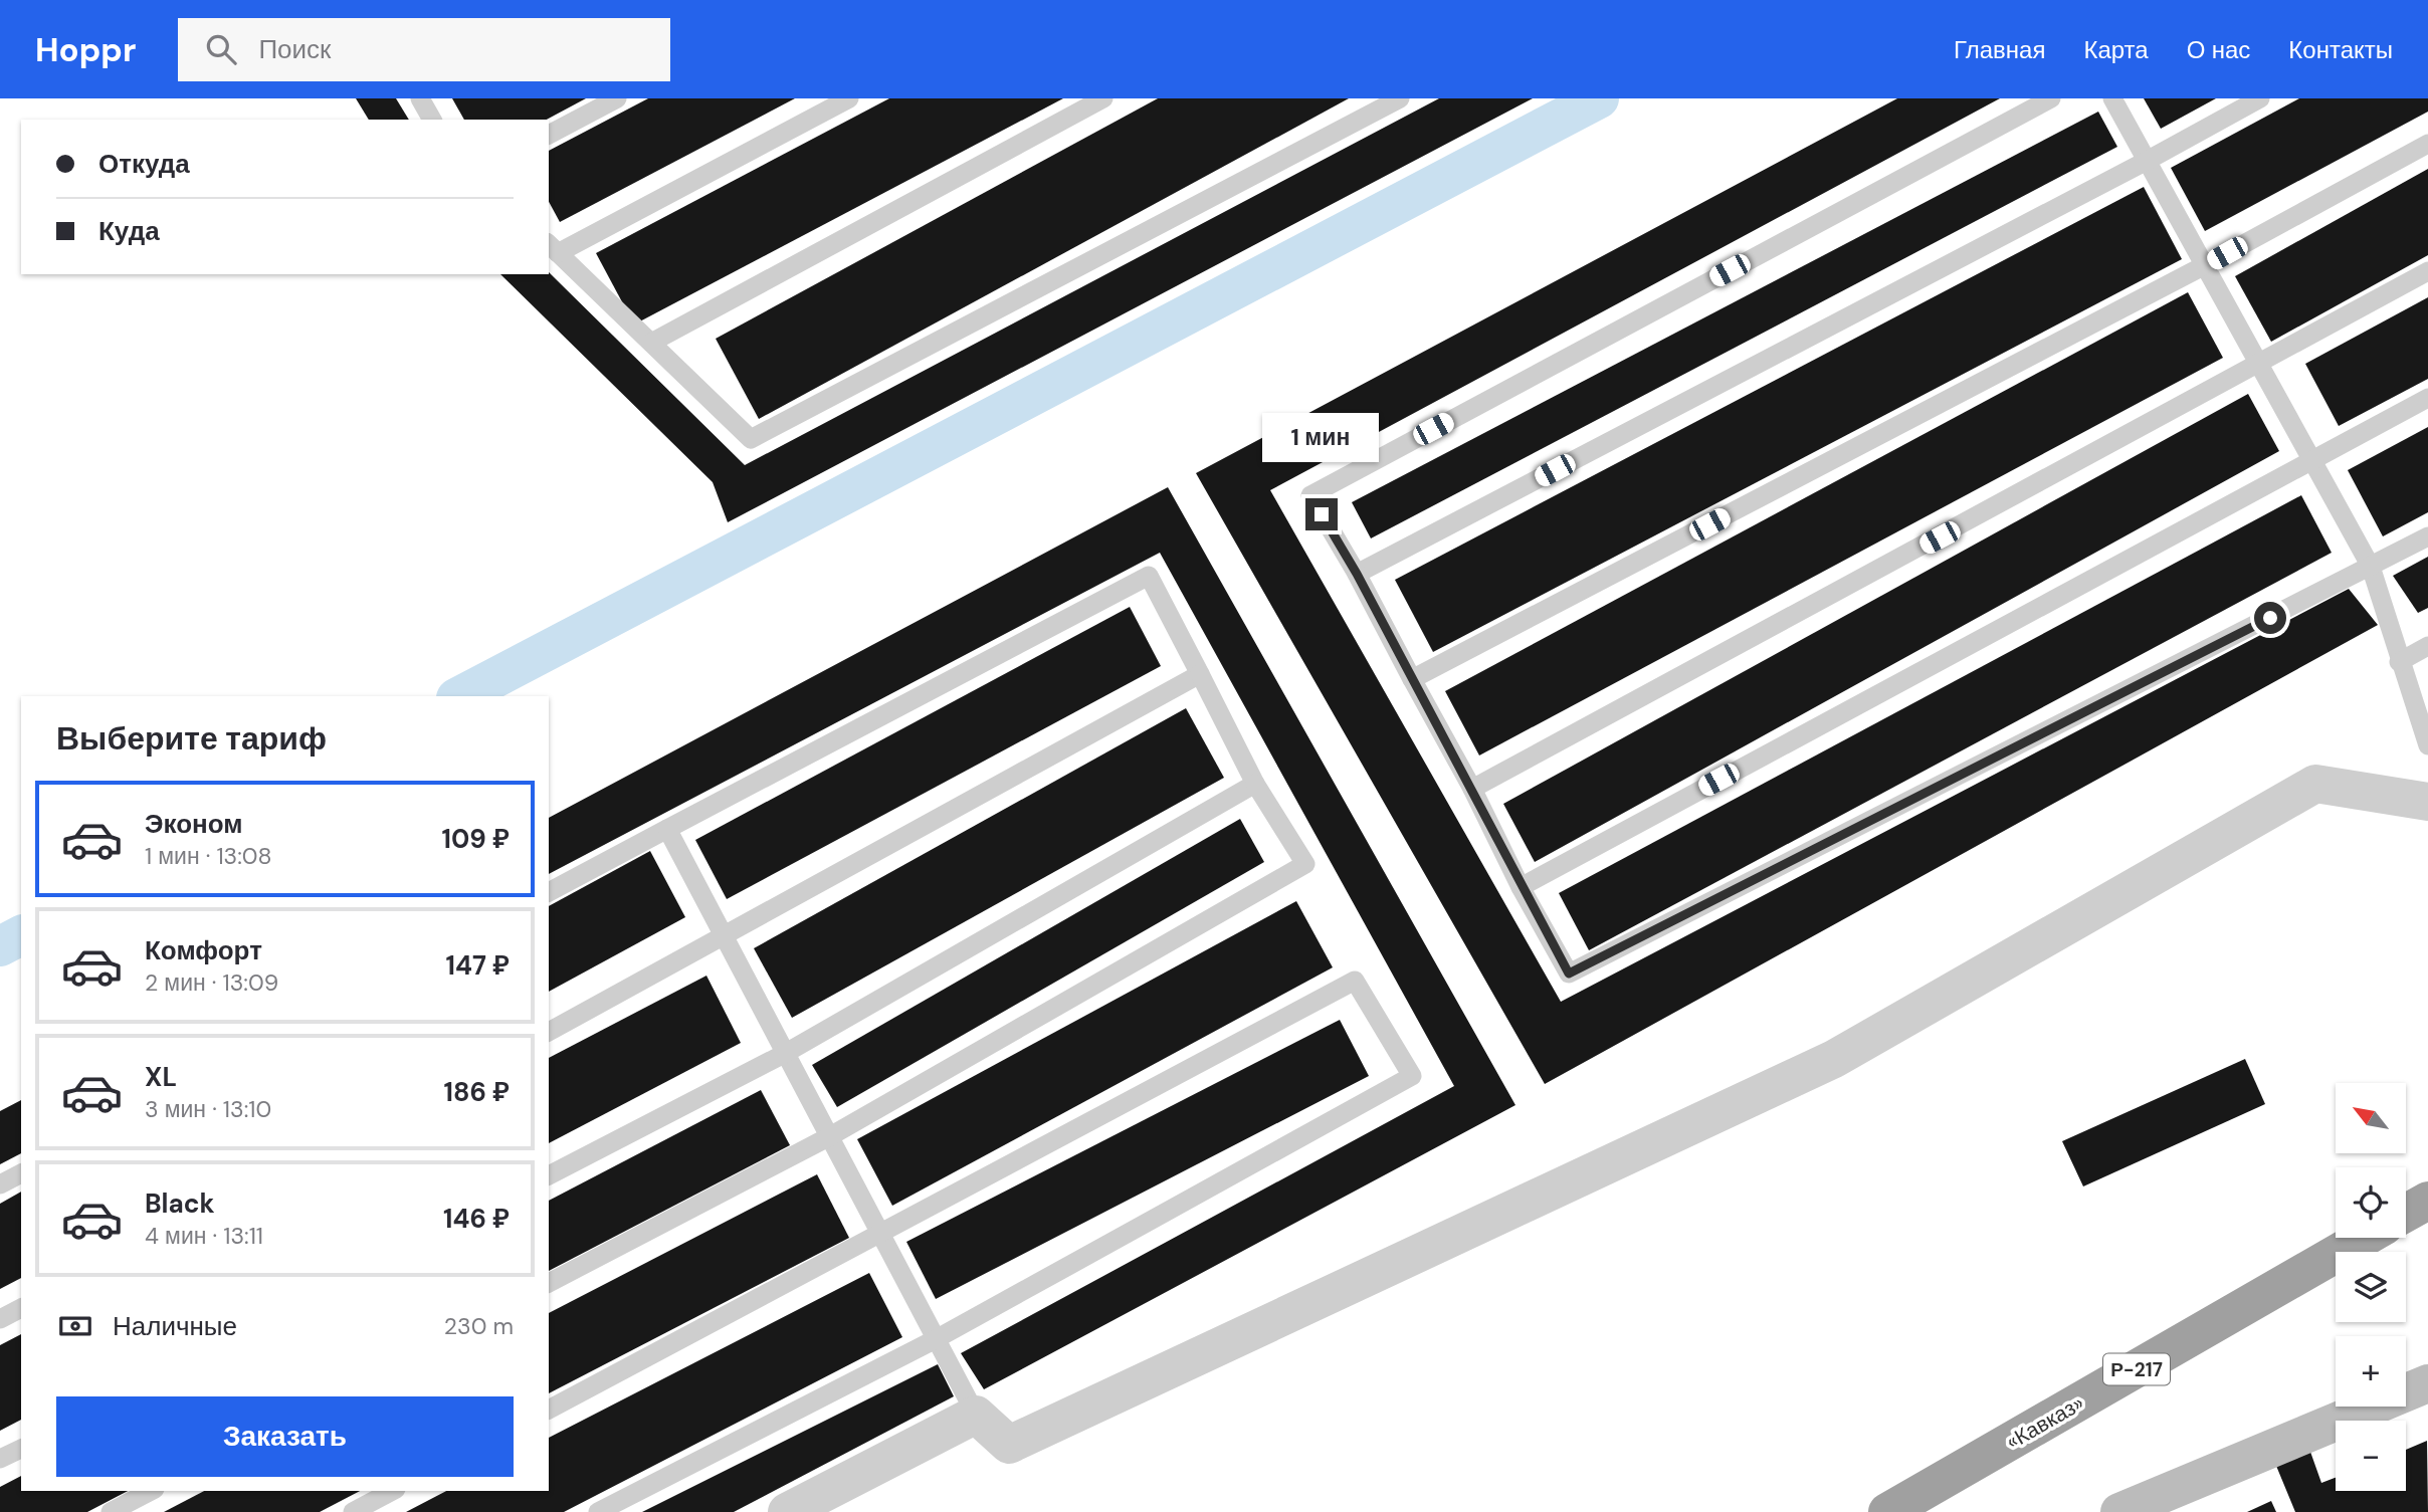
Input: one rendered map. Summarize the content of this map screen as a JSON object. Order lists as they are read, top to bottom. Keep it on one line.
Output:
{"streets":{"highway":["Р-217","«Кавказ»"]},"north":"top left","page":{"header":"Hoppr","search":"Поиск","nav":["Главная","Карта","О нас","Контакты"],"banner":["Откуда","Куда"],"bubble":"1 мин","heading":"Выберите тариф","list":[{"name":"Эконом","note":"1 мин · 13:08","value":"109 ₽"},{"name":"Комфорт","note":"2 мин · 13:09","value":"147 ₽"},{"name":"XL","note":"3 мин · 13:10","value":"186 ₽"},{"name":"Black","note":"4 мин · 13:11","value":"146 ₽"}],"map_buttons":["+","−"],"pay":["Наличные","230 m"],"buttons":"Заказать"}}
